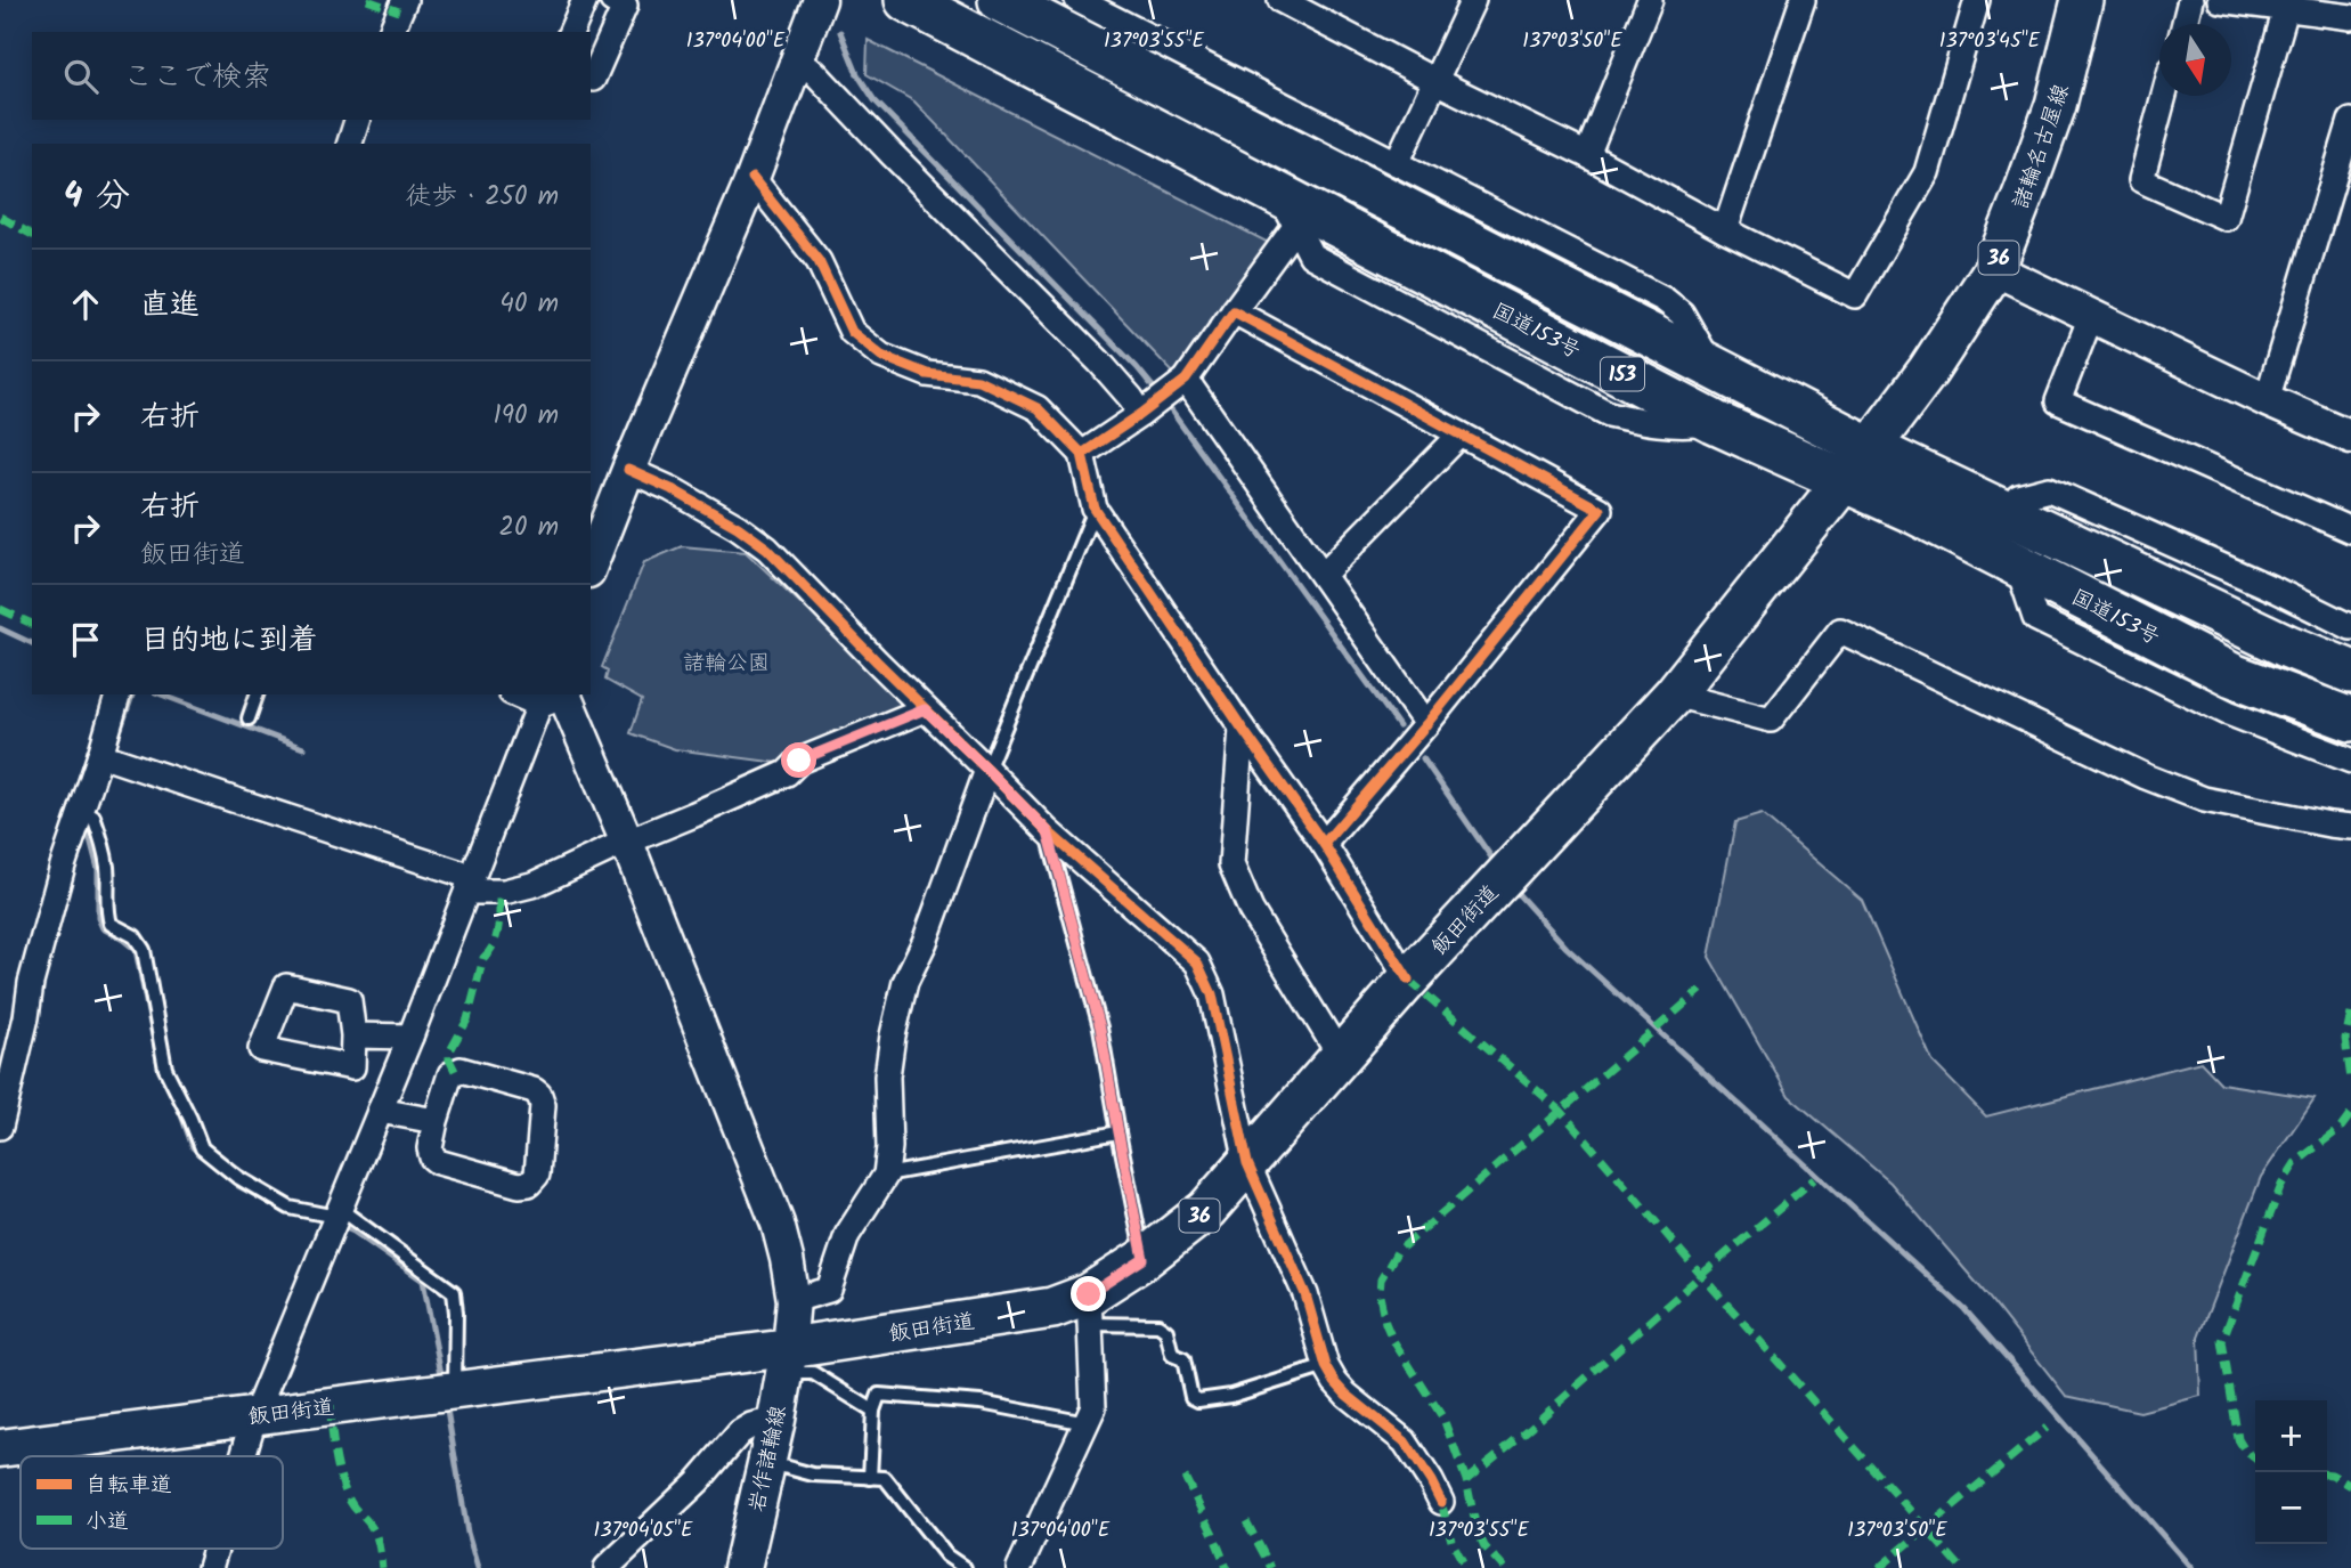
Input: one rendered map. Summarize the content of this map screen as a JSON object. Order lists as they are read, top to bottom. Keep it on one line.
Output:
{"streets":{"highway":["国道153号","153"],"main road":["諸輪名古屋線","36","飯田街道","岩作諸輪線"]},"crossings":[["諸輪名古屋線","国道153号"],["諸輪名古屋線","飯田街道"],["国道153号","飯田街道"],["飯田街道","岩作諸輪線"]],"parks":["諸輪公園"],"legend":["自転車道","小道"],"north":"bottom","page":{"search":"ここで検索","heading":["4 分","徒歩 · 250 m"],"list":[["直進","40 m"],["右折","190 m"],["右折","飯田街道","20 m"],"目的地に到着"],"map_buttons":["+","−"]},"coordinates":["137°04'00\"E","137°03'55\"E","137°03'50\"E","137°03'45\"E","137°04'05\"E"]}
